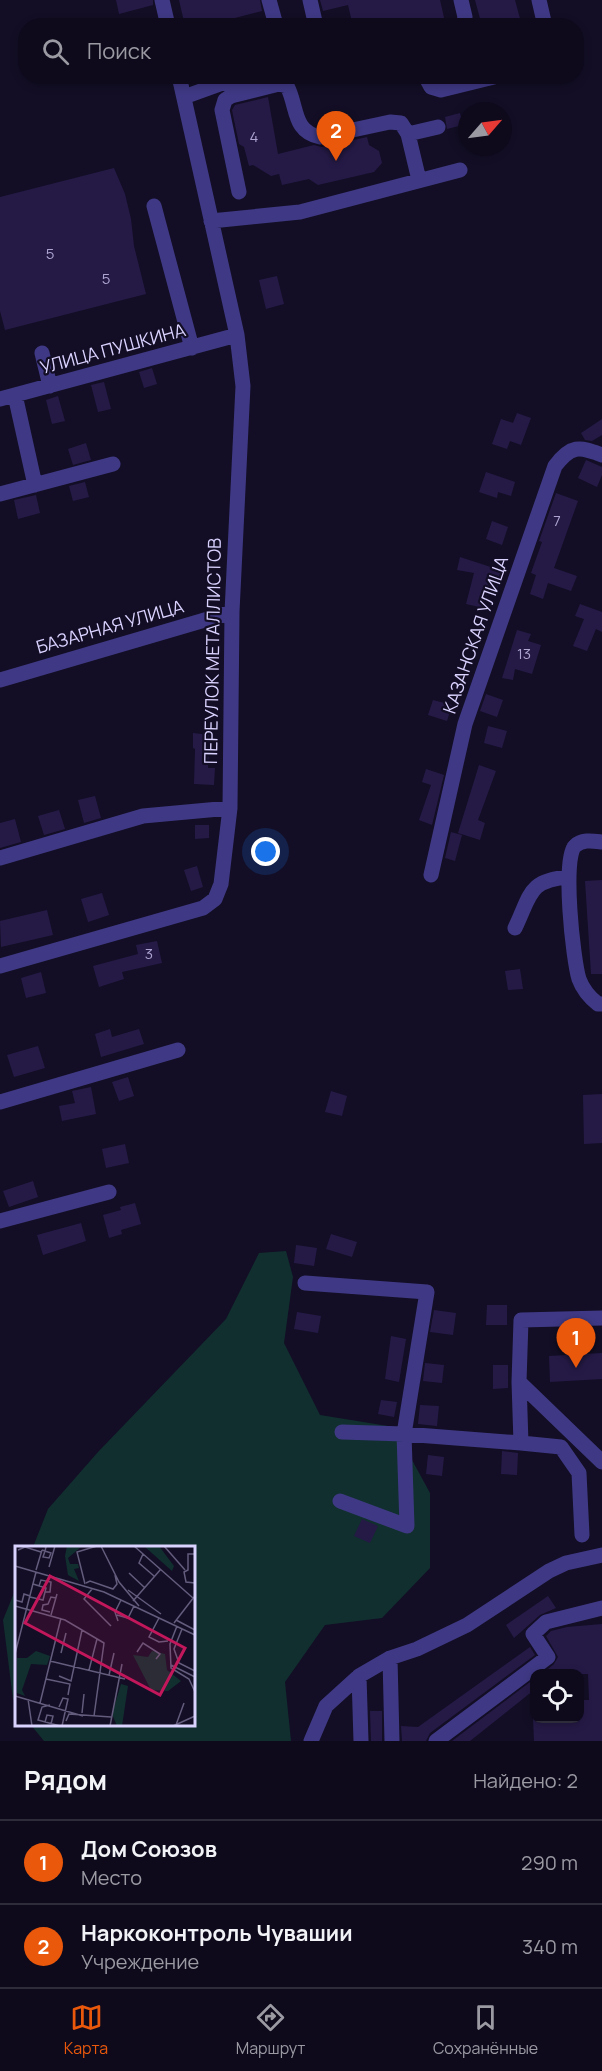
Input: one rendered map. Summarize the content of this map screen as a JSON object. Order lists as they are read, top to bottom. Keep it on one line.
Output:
{"streets":{"street":["УЛИЦА ПУШКИНА","БАЗАРНАЯ УЛИЦА","КАЗАНСКАЯ УЛИЦА","ПЕРЕУЛОК МЕТАЛЛИСТОВ"]},"crossings":[["УЛИЦА ПУШКИНА","ПЕРЕУЛОК МЕТАЛЛИСТОВ"],["БАЗАРНАЯ УЛИЦА","ПЕРЕУЛОК МЕТАЛЛИСТОВ"]],"house_numbers":["4","5","5","7","13","3"],"north":"top right","page":{"search":"Поиск","pins":["2","1"],"heading":["Рядом","Найдено: 2"],"list":[{"mark":"1","name":"Дом Союзов","note":"Место","value":"290 m"},{"mark":"2","name":"Наркоконтроль Чувашии","note":"Учреждение","value":"340 m"}],"nav":["Карта","Маршрут","Сохранённые"]}}
